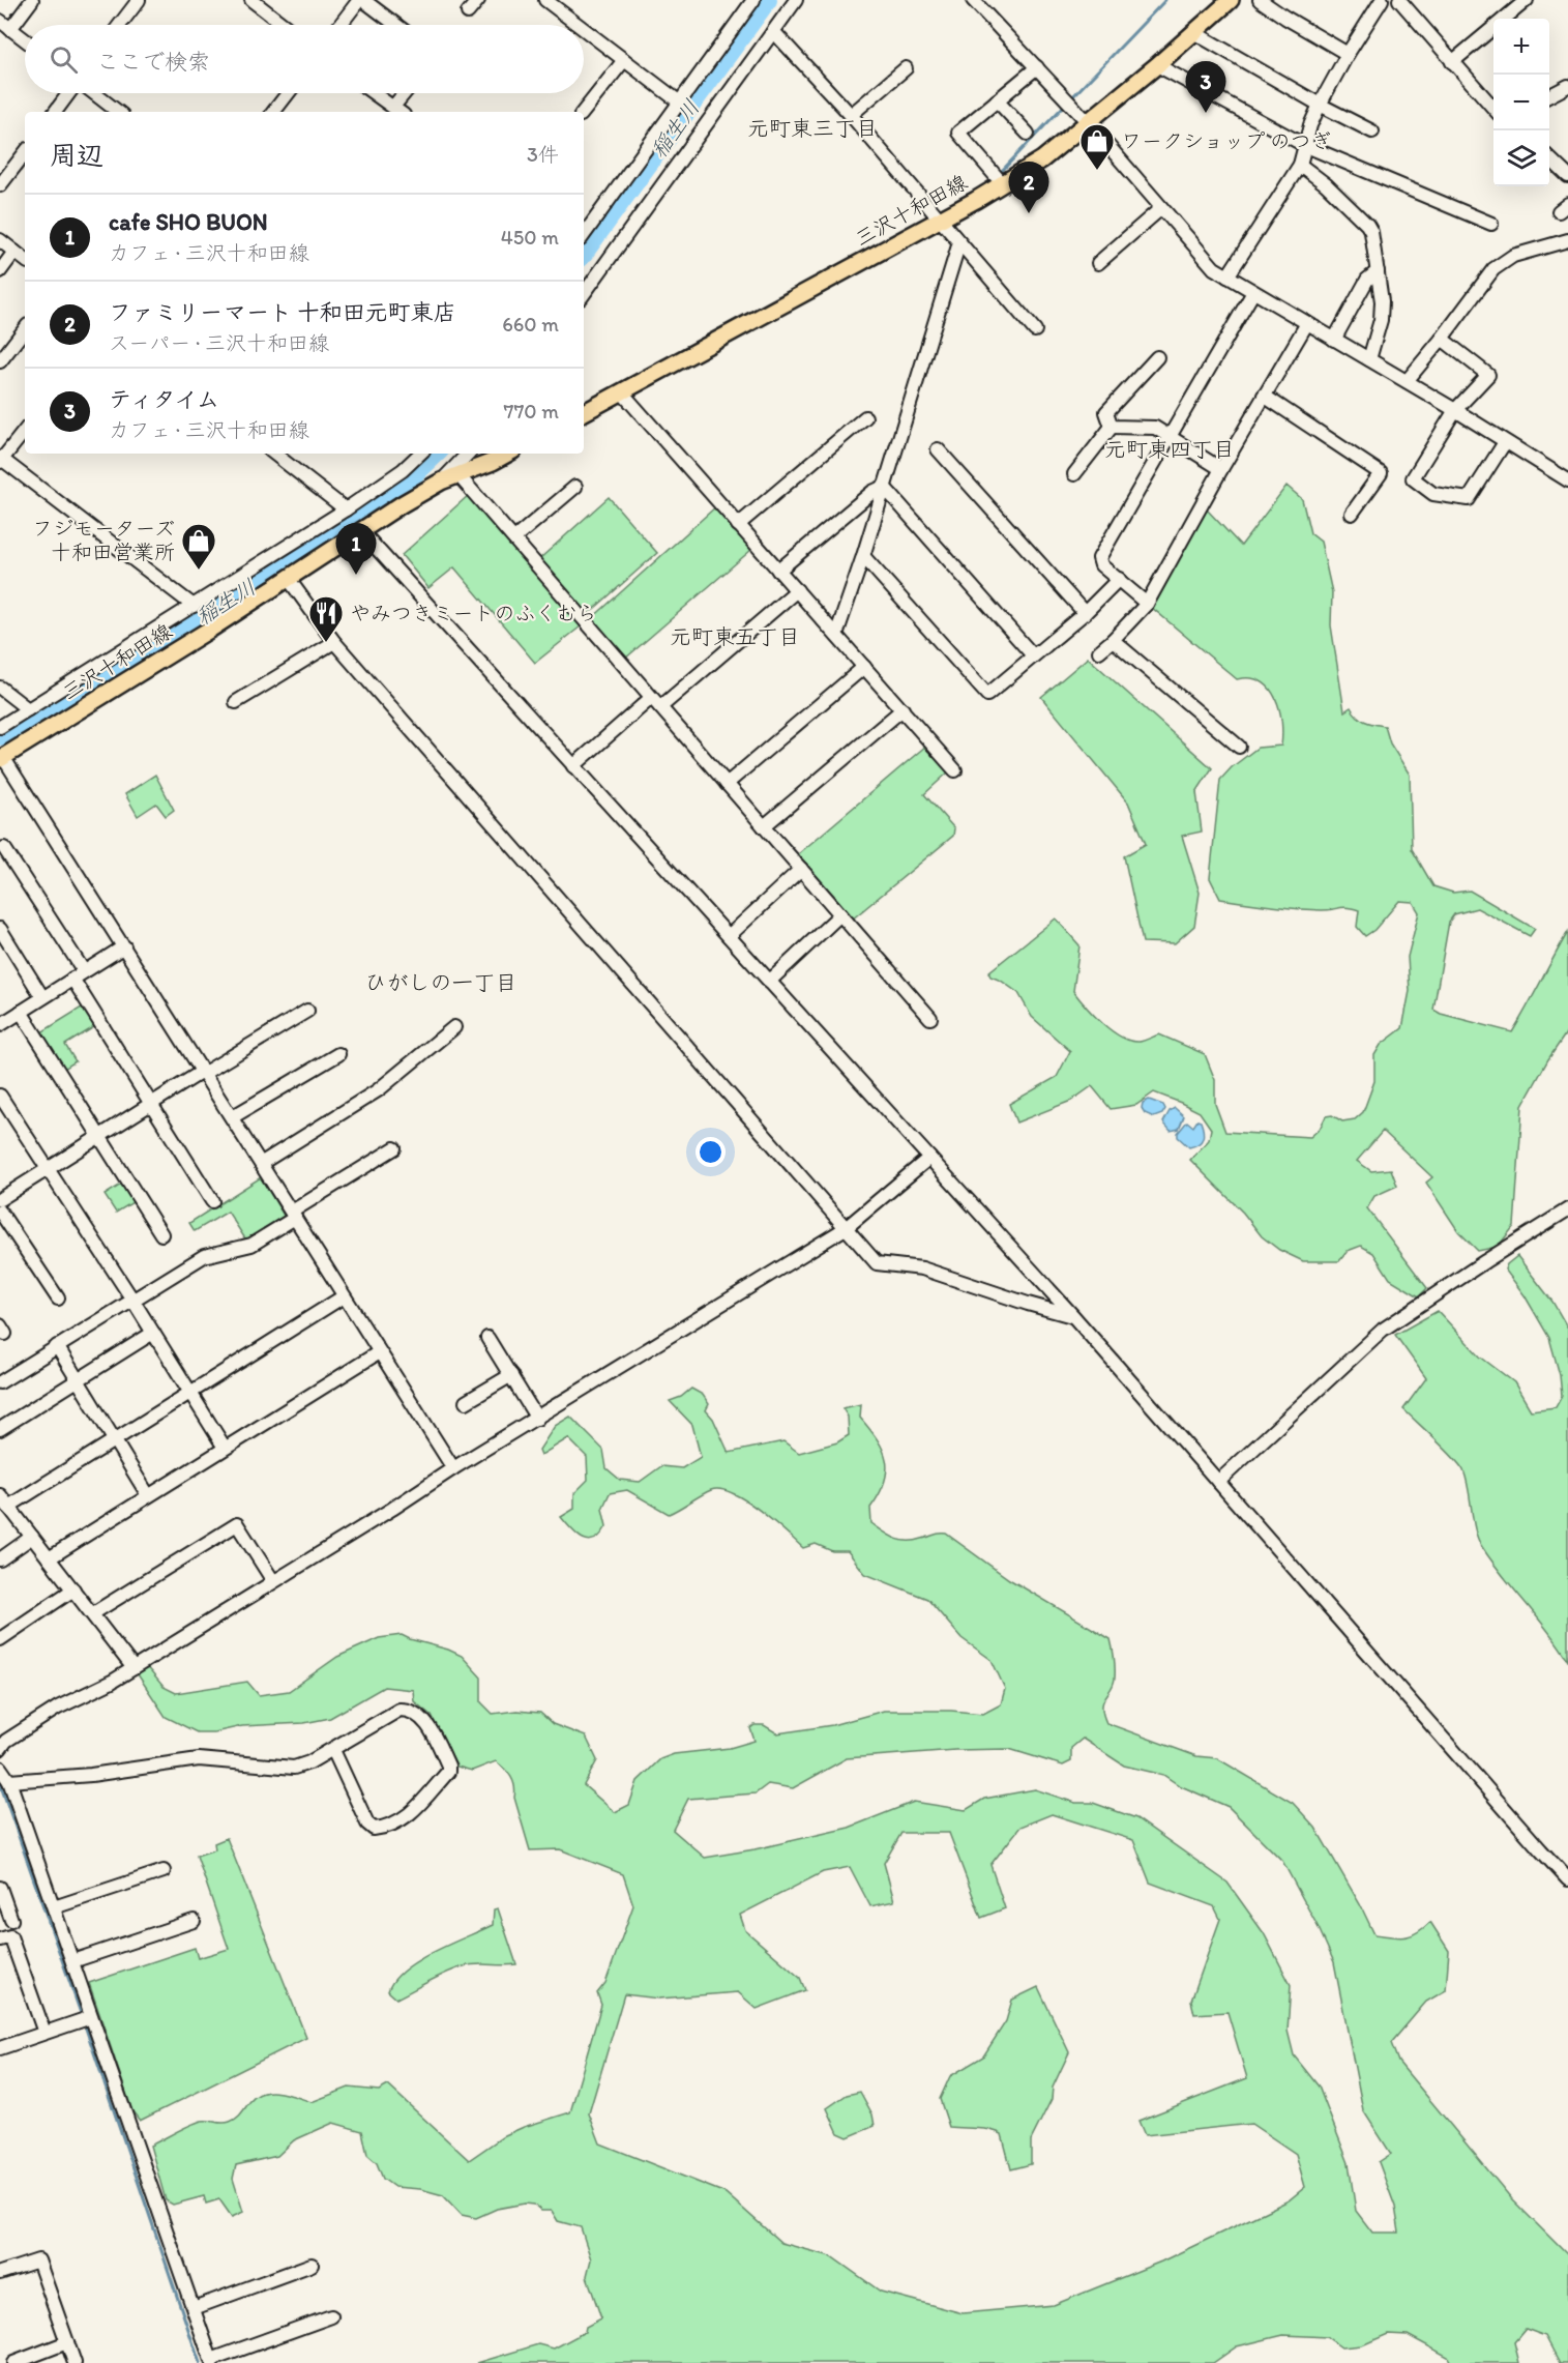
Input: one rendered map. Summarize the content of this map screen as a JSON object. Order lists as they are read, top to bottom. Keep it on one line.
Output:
{"streets":{"main road":["三沢十和田線"]},"districts":["元町東三丁目","元町東四丁目","元町東五丁目","ひがしの一丁目"],"water":["稲生川"],"places":{"shop":["ワークショップ のつぎ","フジモーターズ 十和田営業所"],"restaurant":["やみつきミートのふくむら"]},"page":{"map_buttons":["+","−"],"search":"ここで検索","pins":["3","2","1"],"heading":["周辺","3件"],"list":[{"mark":"1","name":"cafe SHO BUON","note":"カフェ · 三沢十和田線","value":"450 m"},{"mark":"2","name":"ファミリーマート 十和田元町東店","note":"スーパー · 三沢十和田線","value":"660 m"},{"mark":"3","name":"ティタイム","note":"カフェ · 三沢十和田線","value":"770 m"}]}}
